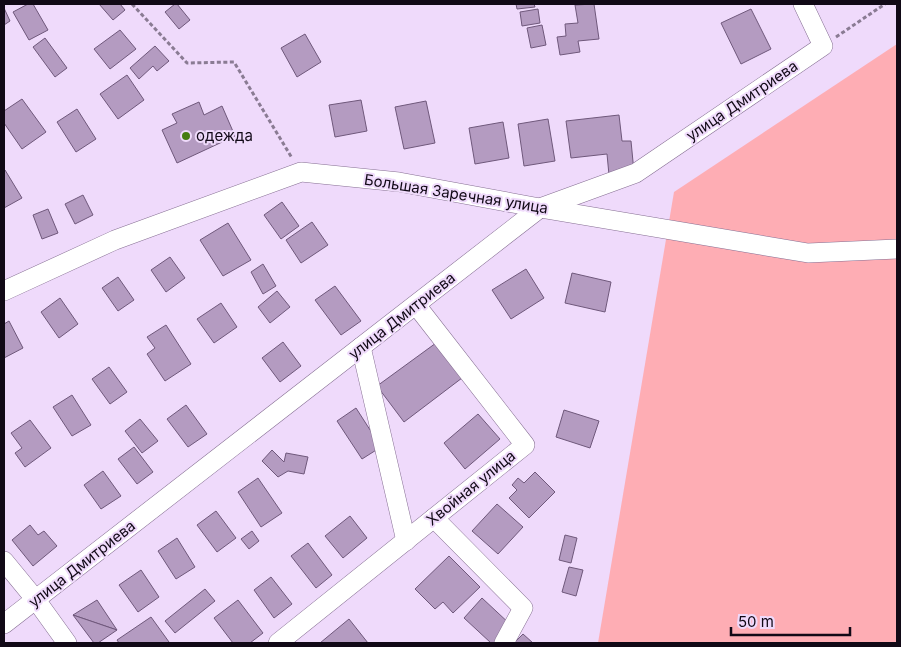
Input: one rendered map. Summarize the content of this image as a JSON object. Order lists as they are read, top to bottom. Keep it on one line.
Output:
{"streets":{"street":["улица Дмитриева","Большая Заречная улица","Хвойная улица"]},"crossings":[["улица Дмитриева","Большая Заречная улица"],["улица Дмитриева","Хвойная улица"]],"places":["одежда"],"scale_bar":"50 m"}
